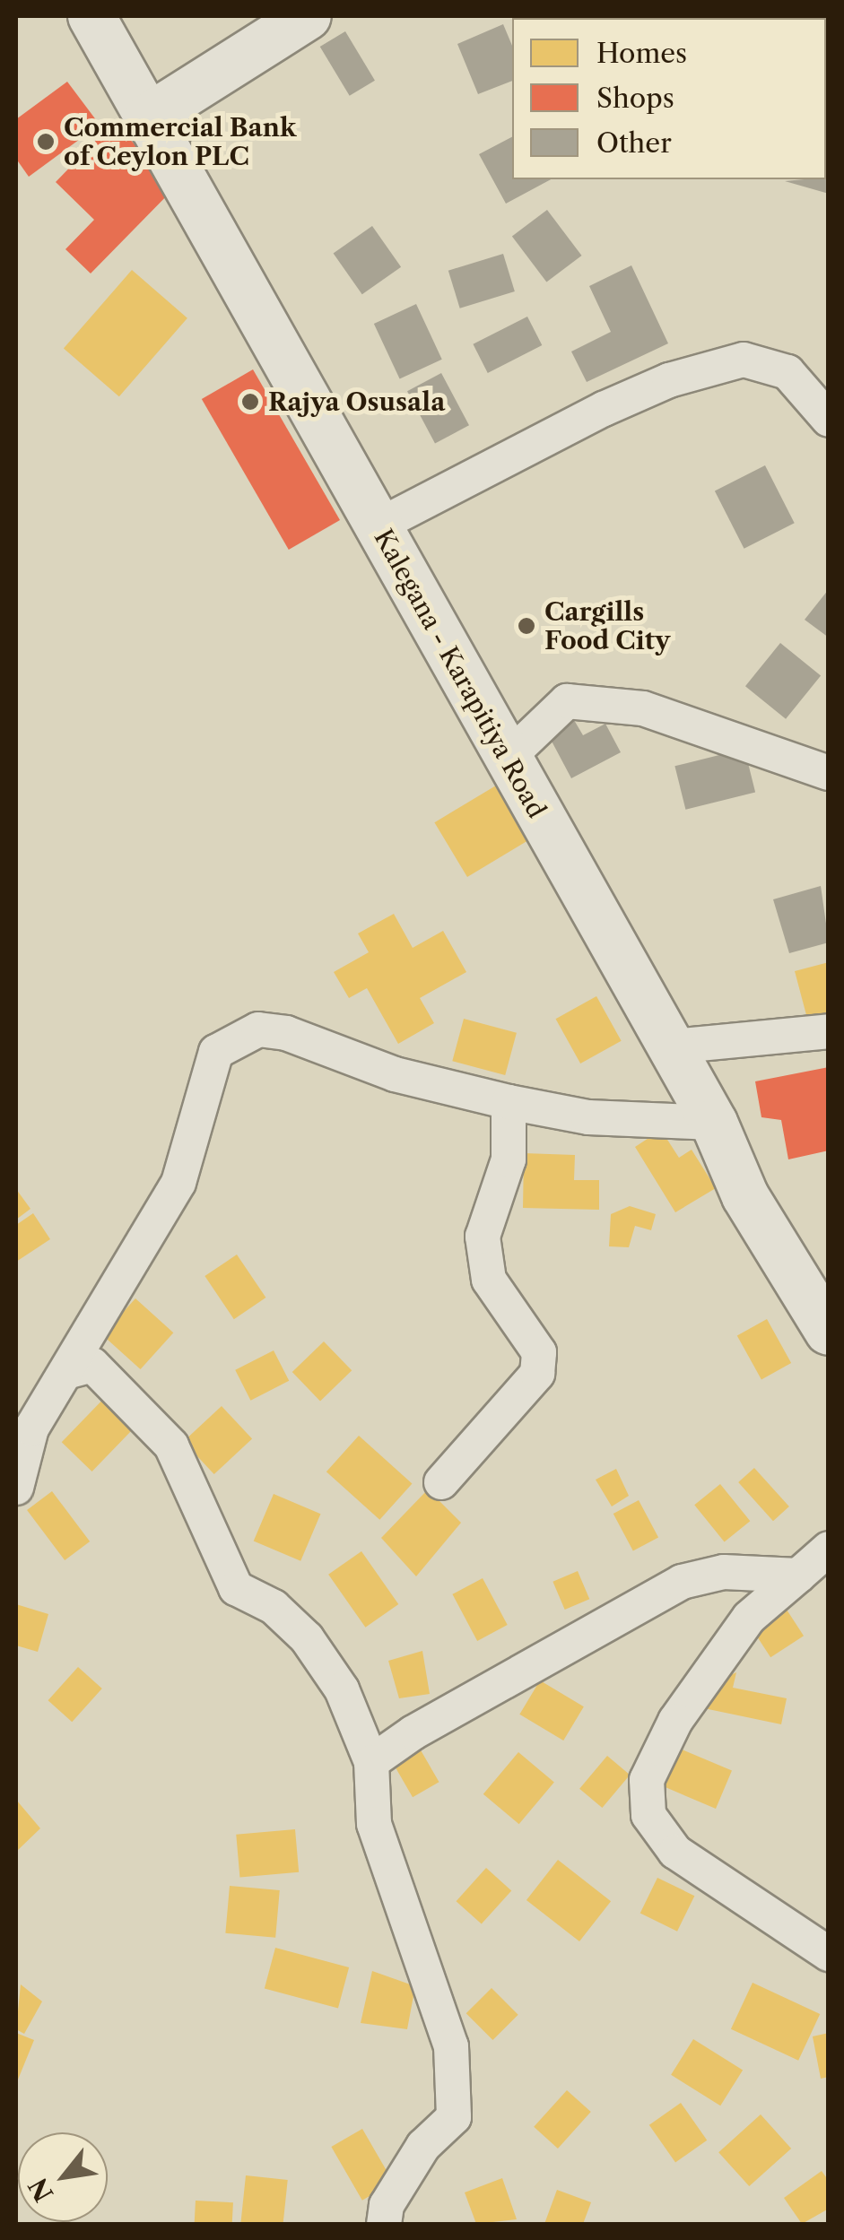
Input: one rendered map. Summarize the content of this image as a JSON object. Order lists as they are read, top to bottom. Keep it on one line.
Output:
{"streets":{"main road":["Kalegana - Karapitiya Road"]},"places":["Commercial Bank of Ceylon PLC","Rajya Osusala","Cargills Food City"],"legend":["Homes","Shops","Other"],"north":"bottom left"}
